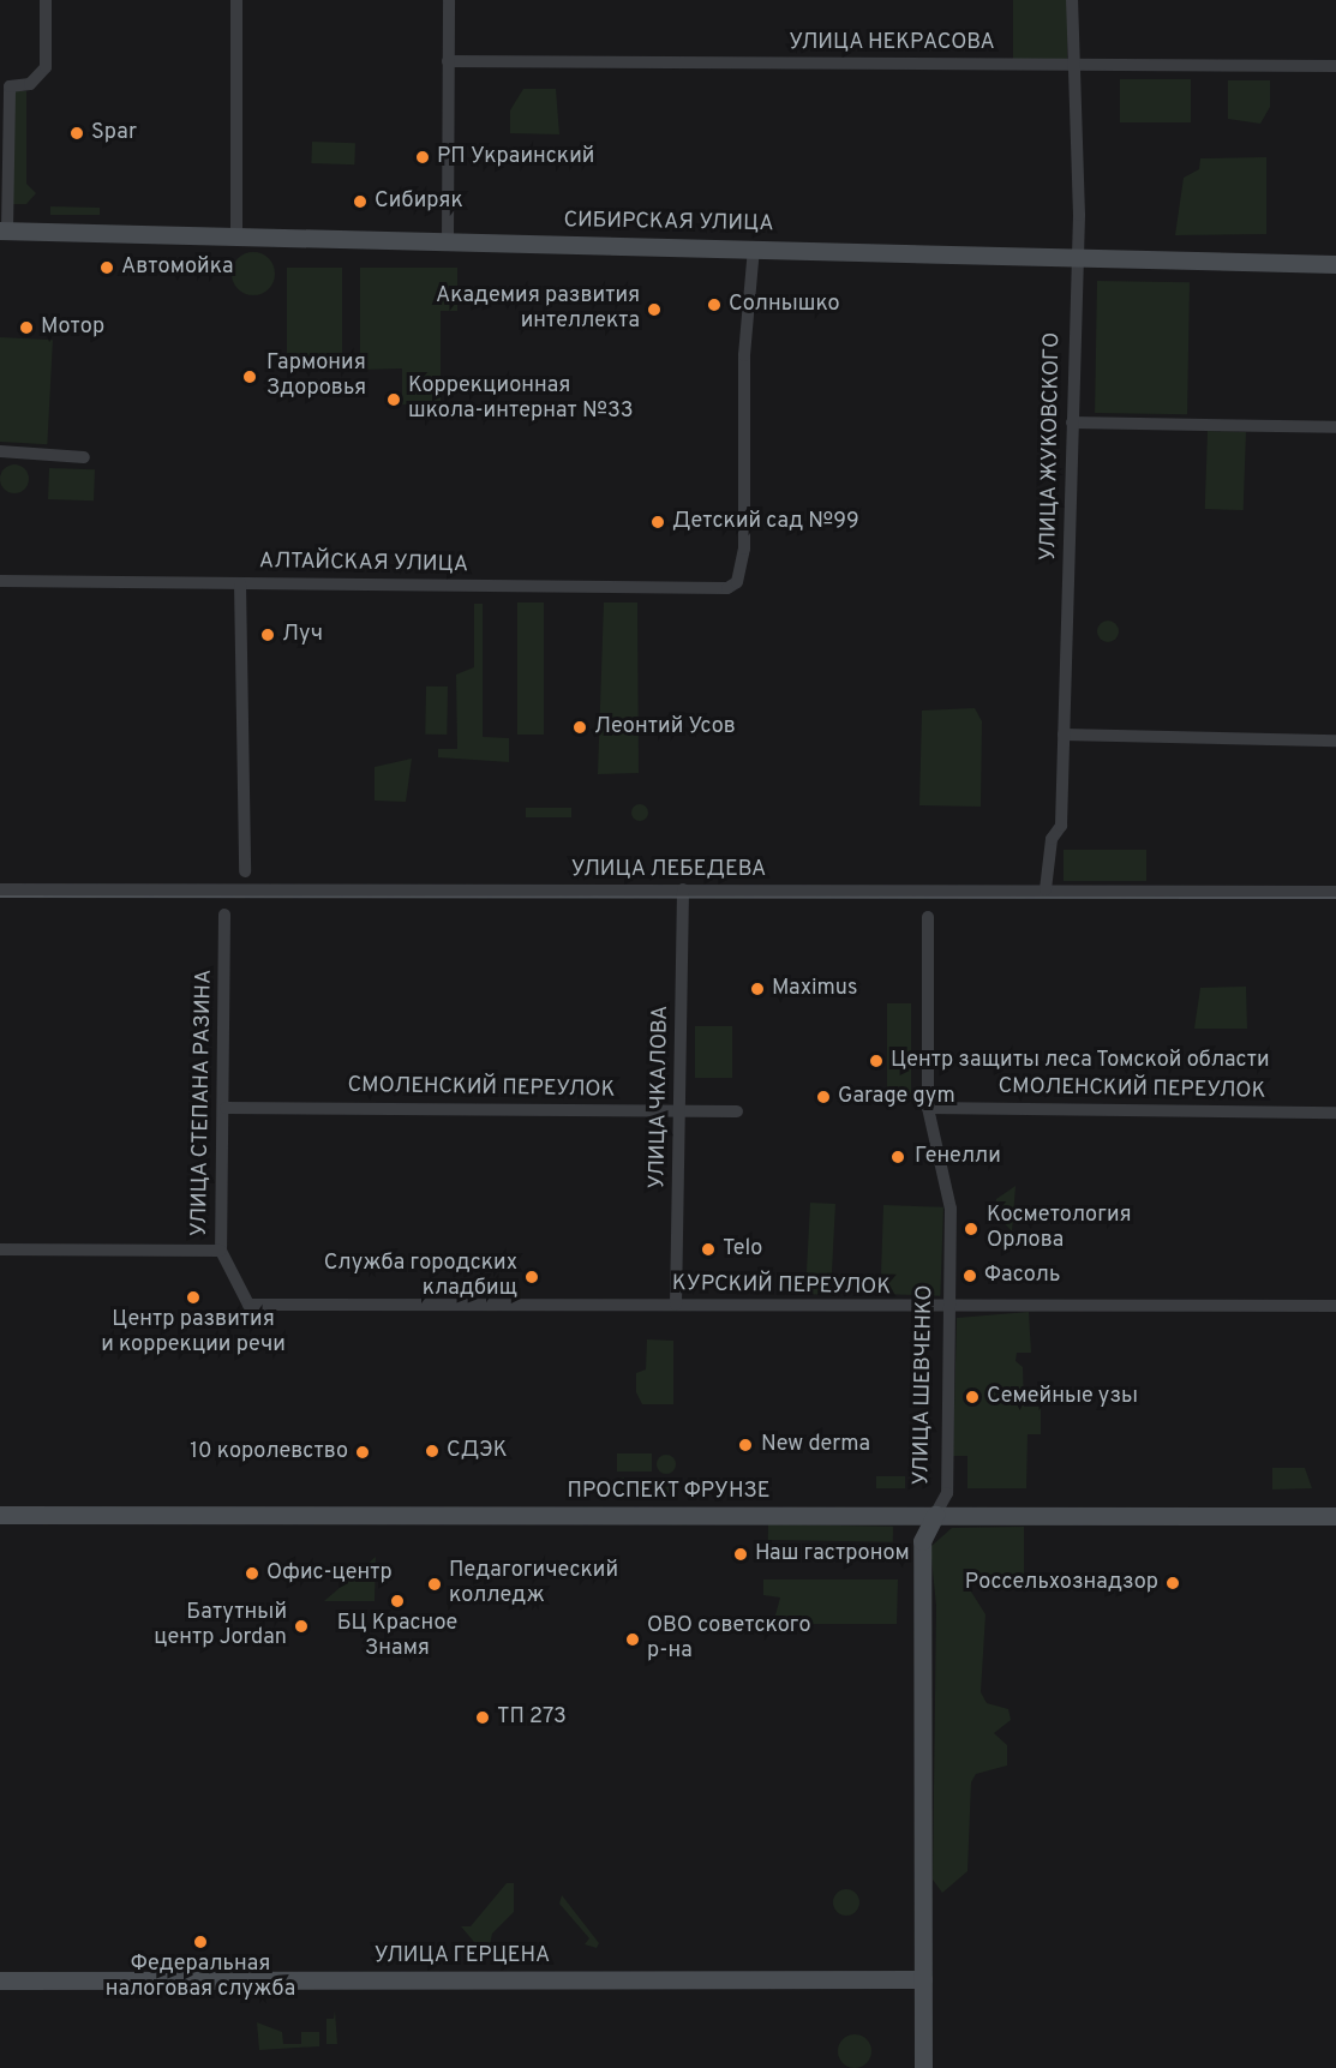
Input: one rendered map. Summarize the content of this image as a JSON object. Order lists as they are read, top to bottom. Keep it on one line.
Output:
{"streets":{"main road":["СИБИРСКАЯ УЛИЦА","УЛИЦА ШЕВЧЕНКО","ПРОСПЕКТ ФРУНЗЕ","УЛИЦА ГЕРЦЕНА"],"street":["УЛИЦА НЕКРАСОВА","УЛИЦА ЖУКОВСКОГО","АЛТАЙСКАЯ УЛИЦА","УЛИЦА ЛЕБЕДЕВА","СМОЛЕНСКИЙ ПЕРЕУЛОК","УЛИЦА ЧКАЛОВА","УЛИЦА СТЕПАНА РАЗИНА","КУРСКИЙ ПЕРЕУЛОК"]},"crossings":[["УЛИЦА НЕКРАСОВА","УЛИЦА ЖУКОВСКОГО"],["СИБИРСКАЯ УЛИЦА","УЛИЦА ЖУКОВСКОГО"],["СИБИРСКАЯ УЛИЦА","АЛТАЙСКАЯ УЛИЦА"],["УЛИЦА ЖУКОВСКОГО","УЛИЦА ЛЕБЕДЕВА"],["УЛИЦА ЛЕБЕДЕВА","УЛИЦА ЧКАЛОВА"],["СМОЛЕНСКИЙ ПЕРЕУЛОК","УЛИЦА ЧКАЛОВА"],["СМОЛЕНСКИЙ ПЕРЕУЛОК","УЛИЦА СТЕПАНА РАЗИНА"],["СМОЛЕНСКИЙ ПЕРЕУЛОК","УЛИЦА ШЕВЧЕНКО"],["УЛИЦА ЧКАЛОВА","КУРСКИЙ ПЕРЕУЛОК"],["УЛИЦА СТЕПАНА РАЗИНА","КУРСКИЙ ПЕРЕУЛОК"],["КУРСКИЙ ПЕРЕУЛОК","УЛИЦА ШЕВЧЕНКО"],["УЛИЦА ШЕВЧЕНКО","ПРОСПЕКТ ФРУНЗЕ"],["УЛИЦА ШЕВЧЕНКО","УЛИЦА ГЕРЦЕНА"]],"places":["Spar","РП Украинский","Сибиряк","Автомойка","Солнышко","Академия развития интеллекта","Мотор","Гармония Здоровья","Коррекционная школа-интернат №33","Детский сад №99","Луч","Леонтий Усов","Maximus","Центр защиты леса Томской области","Garage gym","Генелли","Косметология Орлова","Telo","Фасоль","Служба городских кладбищ","Центр развития и коррекции речи","Семейные узы","New derma","СДЭК","10 королевство","Наш гастроном","Офис-центр","Россельхознадзор","Педагогический колледж","БЦ Красное Знамя","Батутный центр Jordan","ОВО советского р-на","ТП 273","Федеральная налоговая служба"]}
